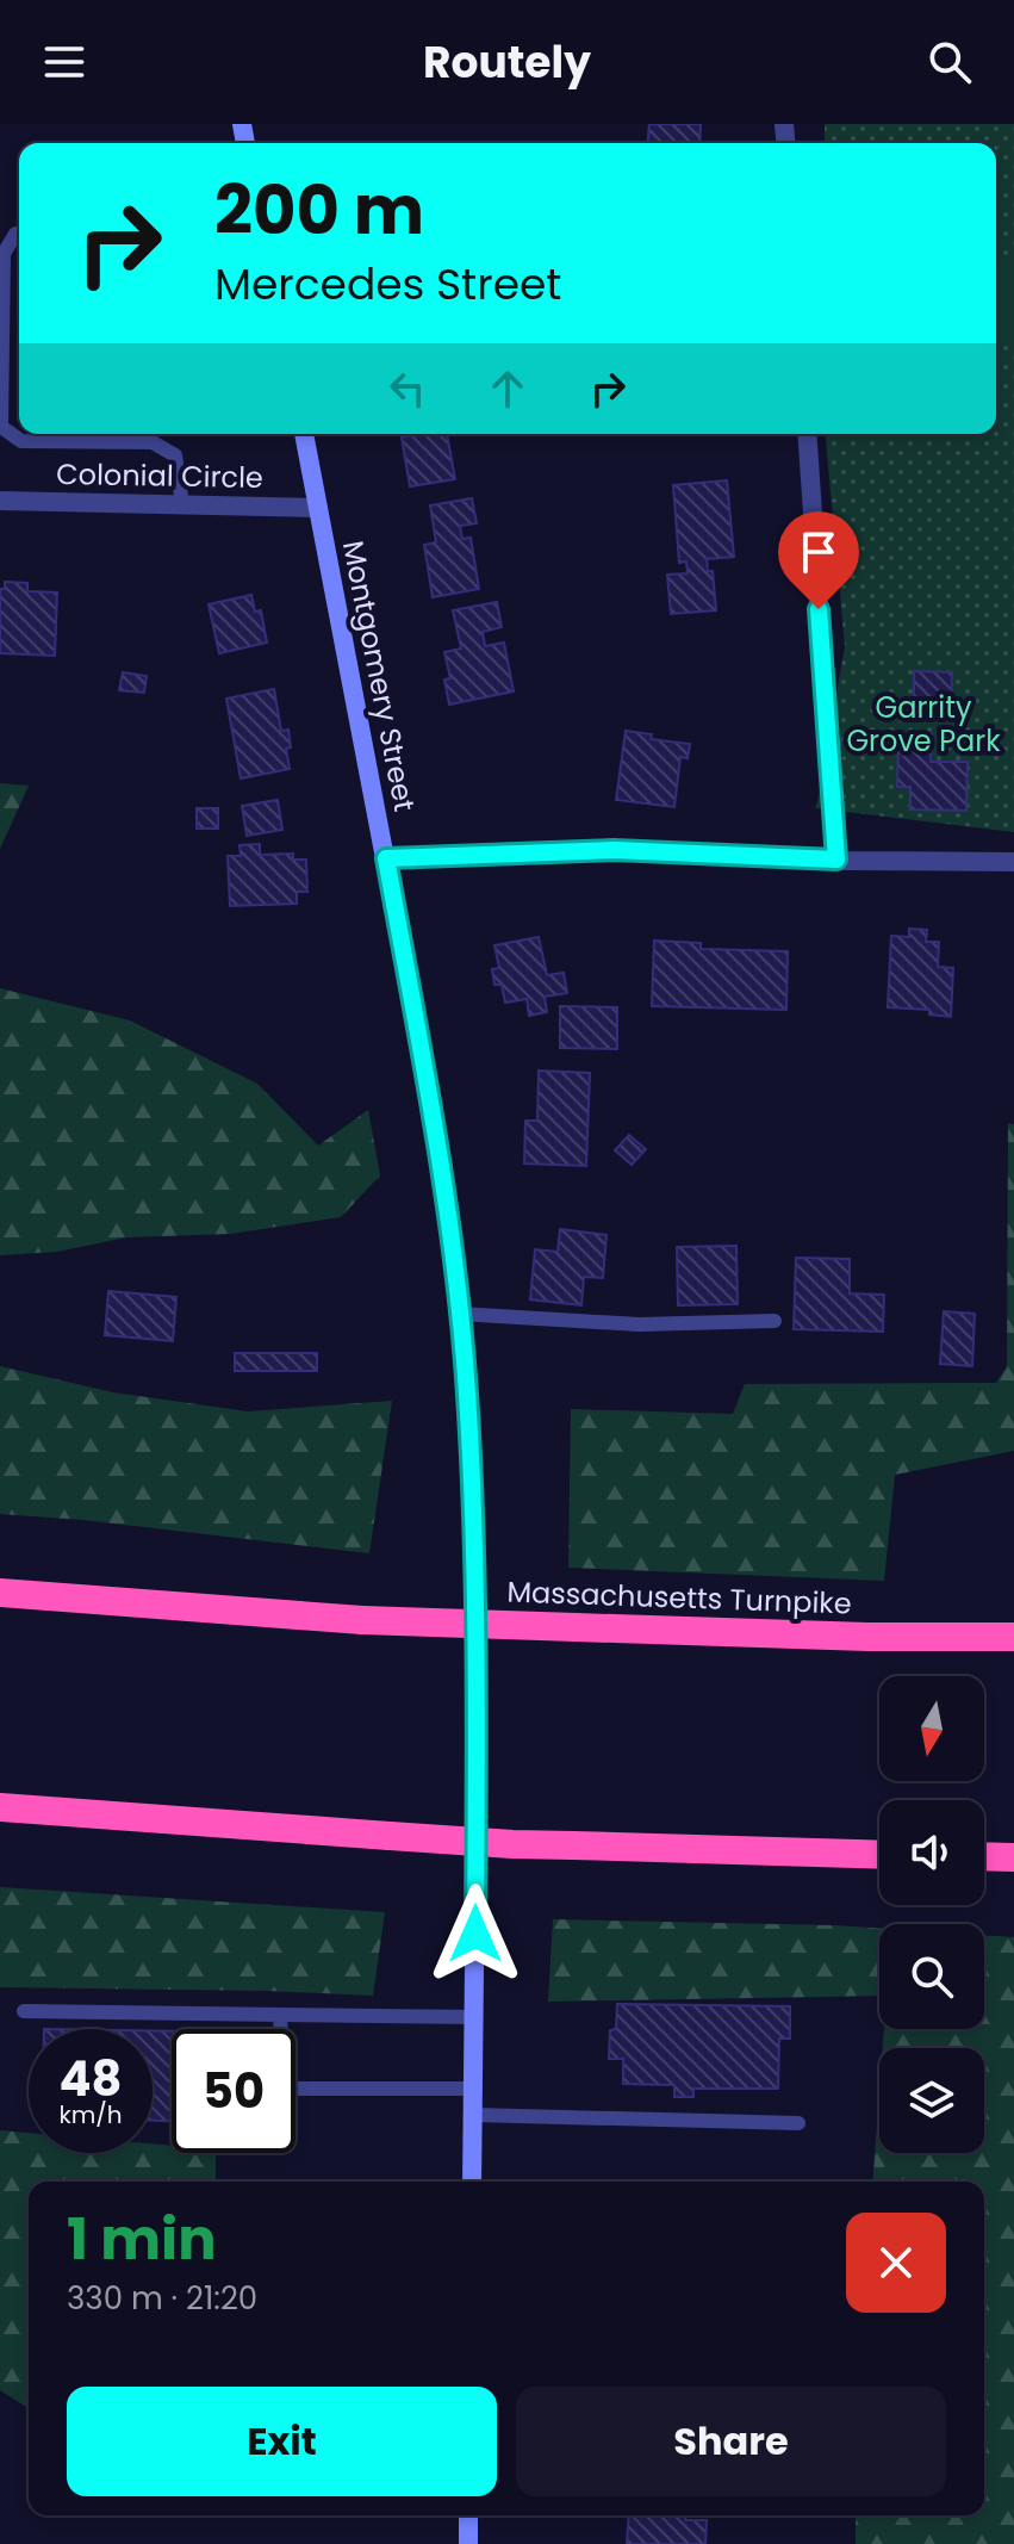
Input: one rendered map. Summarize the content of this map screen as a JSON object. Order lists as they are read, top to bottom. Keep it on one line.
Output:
{"streets":{"highway":["Massachusetts Turnpike"],"main road":["Montgomery Street"],"street":["Colonial Circle"]},"crossings":[["Colonial Circle","Montgomery Street"]],"parks":["Garrity Grove Park"],"north":"bottom","page":{"header":"Routely","turn":["200 m","Mercedes Street"],"speed":"48 km/h","limit":"50","heading":["1 min","330 m · 21:20"],"buttons":["Exit","Share"]}}
